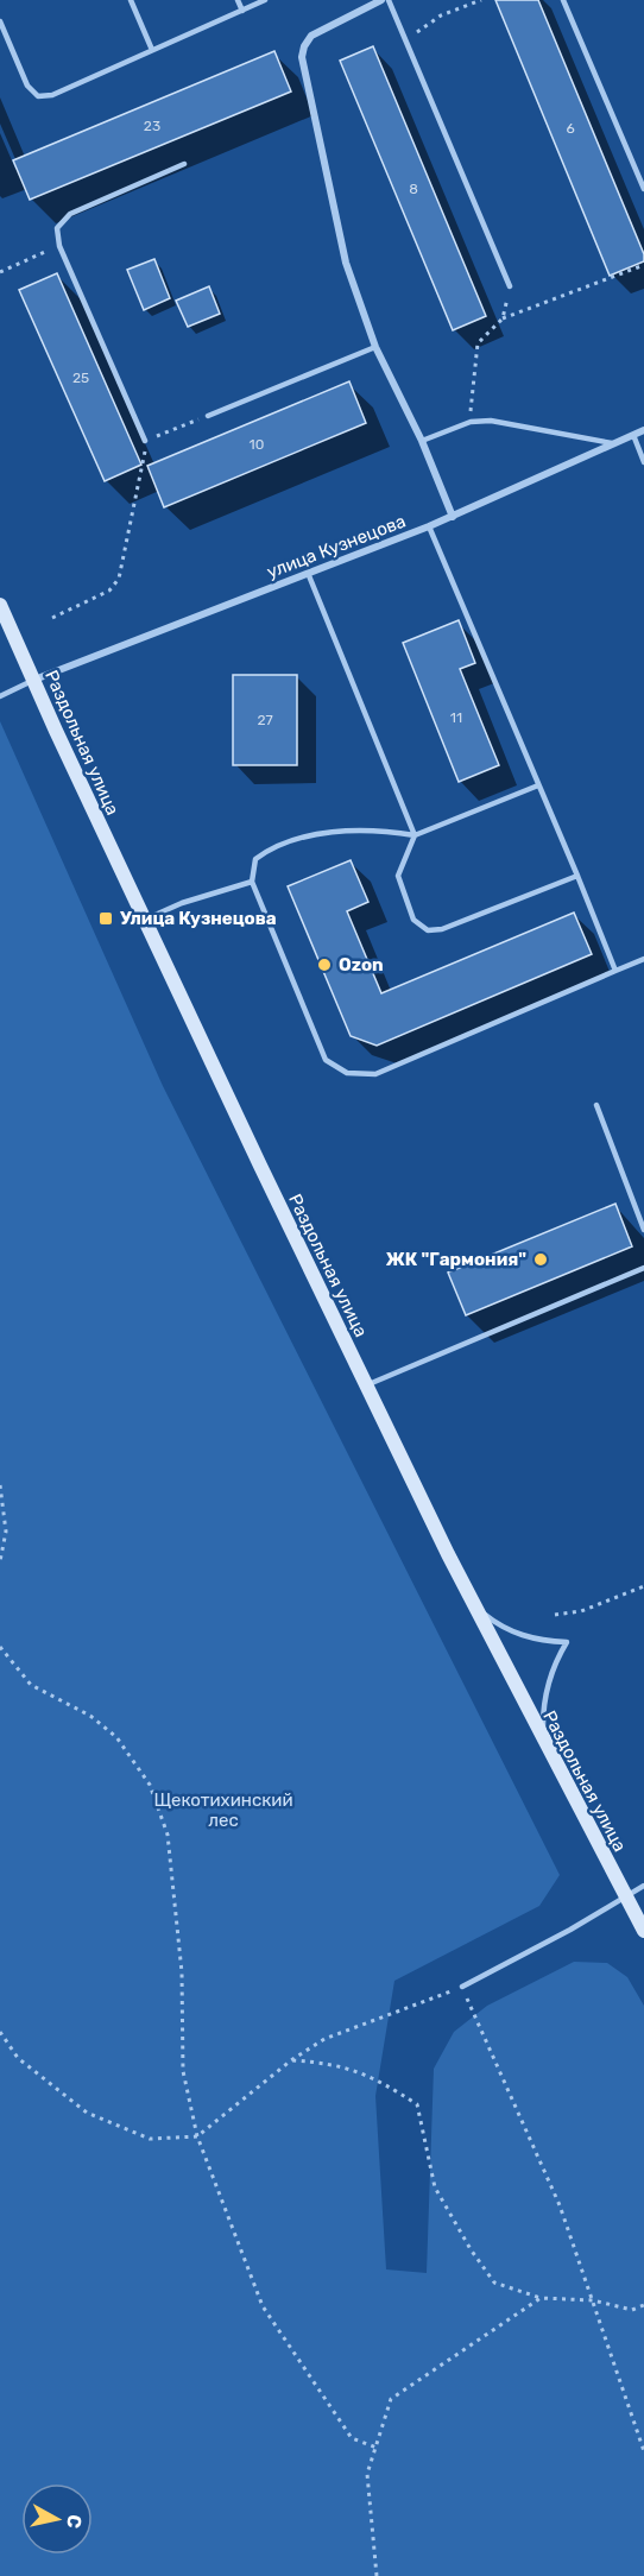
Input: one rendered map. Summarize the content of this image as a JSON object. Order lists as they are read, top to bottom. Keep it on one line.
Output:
{"streets":{"main road":["Раздольная улица"],"street":["улица Кузнецова"]},"crossings":[["улица Кузнецова","Раздольная улица"]],"parks":["Щекотихинский лес"],"places":{"transit":["Улица Кузнецова"],"other":["Ozon","ЖК \"Гармония\""]},"house_numbers":["23","6","8","25","10","11","27"],"north":"right"}
